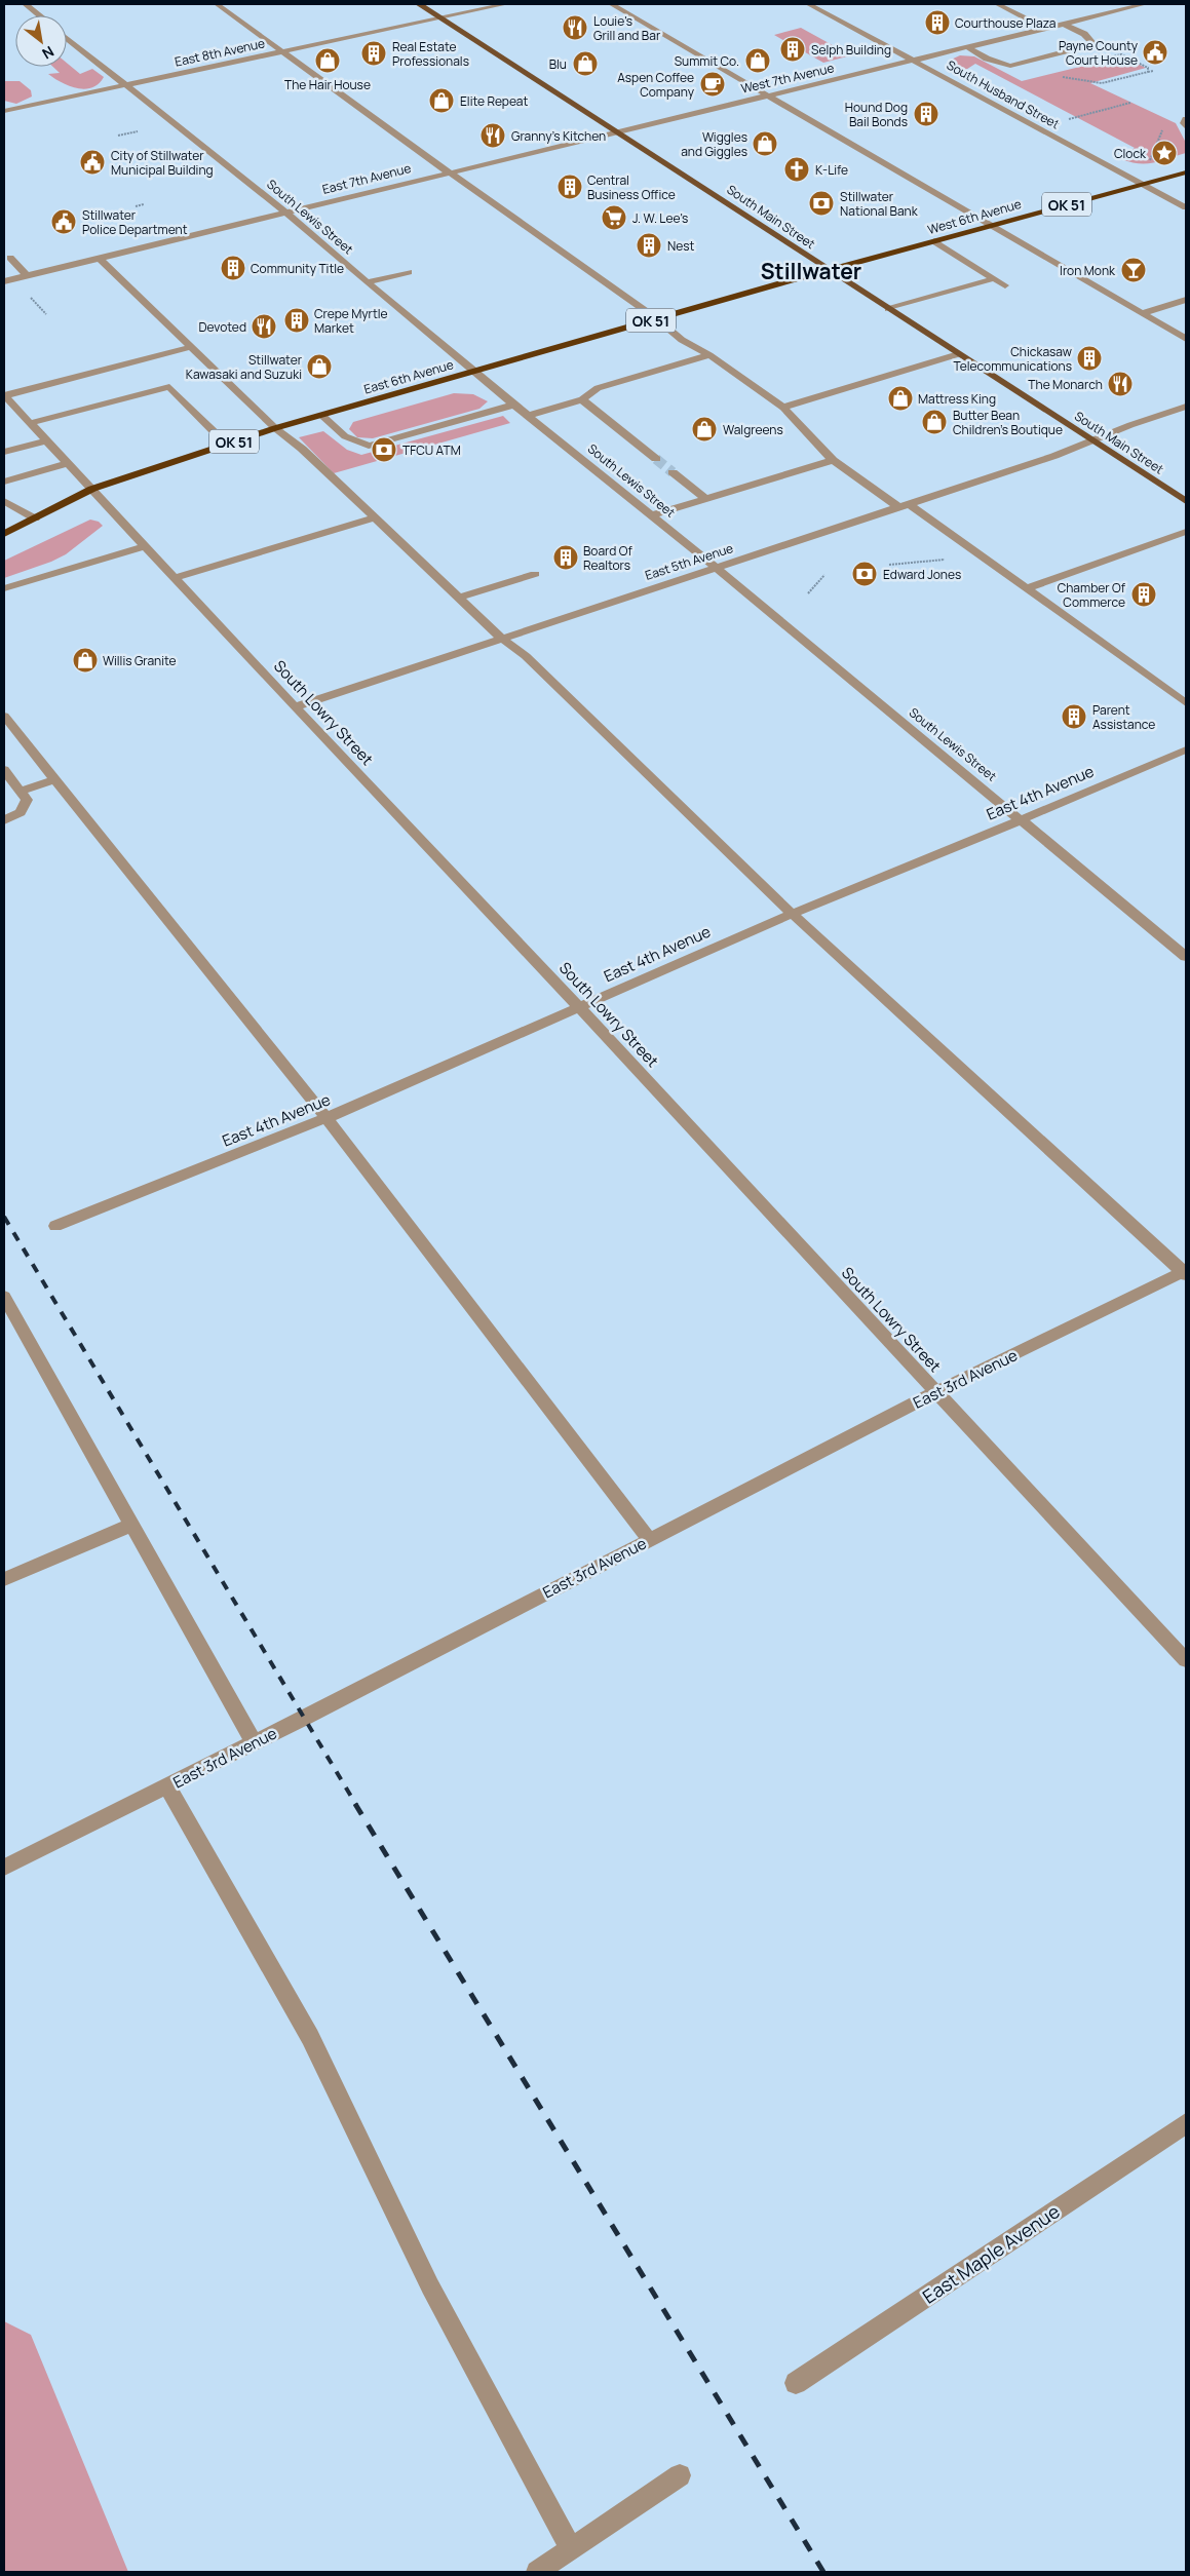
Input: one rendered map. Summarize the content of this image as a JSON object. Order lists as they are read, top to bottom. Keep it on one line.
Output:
{"streets":{"highway":["OK 51","West 6th Avenue","East 6th Avenue"],"main road":["South Main Street"],"street":["East 8th Avenue","West 7th Avenue","South Husband Street","East 7th Avenue","South Lewis Street","East 5th Avenue","South Lowry Street","East 4th Avenue","East 3rd Avenue","East Maple Avenue"]},"crossings":[["East 8th Avenue","South Lewis Street"],["East 8th Avenue","South Main Street"],["West 7th Avenue","South Husband Street"],["West 7th Avenue","East 7th Avenue"],["West 7th Avenue","South Main Street"],["South Husband Street","West 6th Avenue"],["East 7th Avenue","South Lewis Street"],["East 7th Avenue","South Main Street"],["South Lewis Street","East 6th Avenue"],["South Lewis Street","East 5th Avenue"],["South Lewis Street","East 4th Avenue"],["South Main Street","West 6th Avenue"],["South Main Street","East 6th Avenue"],["South Main Street","East 5th Avenue"],["West 6th Avenue","East 6th Avenue"],["East 6th Avenue","South Lowry Street"],["East 5th Avenue","South Lowry Street"],["South Lowry Street","East 4th Avenue"],["South Lowry Street","East 3rd Avenue"]],"districts":["Stillwater"],"places":{"building":["Courthouse Plaza","Selph Building","Real Estate Professionals","Hound Dog Bail Bonds","Central Business Office","Nest","Community Title","Crepe Myrtle Market","Chickasaw Telecommunications","Board Of Realtors","Chamber Of Commerce","Parent Assistance"],"restaurant":["Louie's Grill and Bar","Granny's Kitchen","Devoted","The Monarch"],"public building":["Payne County Court House","City of Stillwater Municipal Building","Stillwater Police Department"],"shop":["The Hair House","Summit Co.","Blu","Elite Repeat","Wiggles and Giggles","Stillwater Kawasaki and Suzuki","Mattress King","Butter Bean Children's Boutique","Walgreens","Willis Granite"],"cafe":["Aspen Coffee Company"],"place":["Clock"],"church":["K-Life"],"bank":["Stillwater National Bank","TFCU ATM","Edward Jones"],"supermarket":["J. W. Lee's"],"bar":["Iron Monk"]},"north":"bottom right"}
